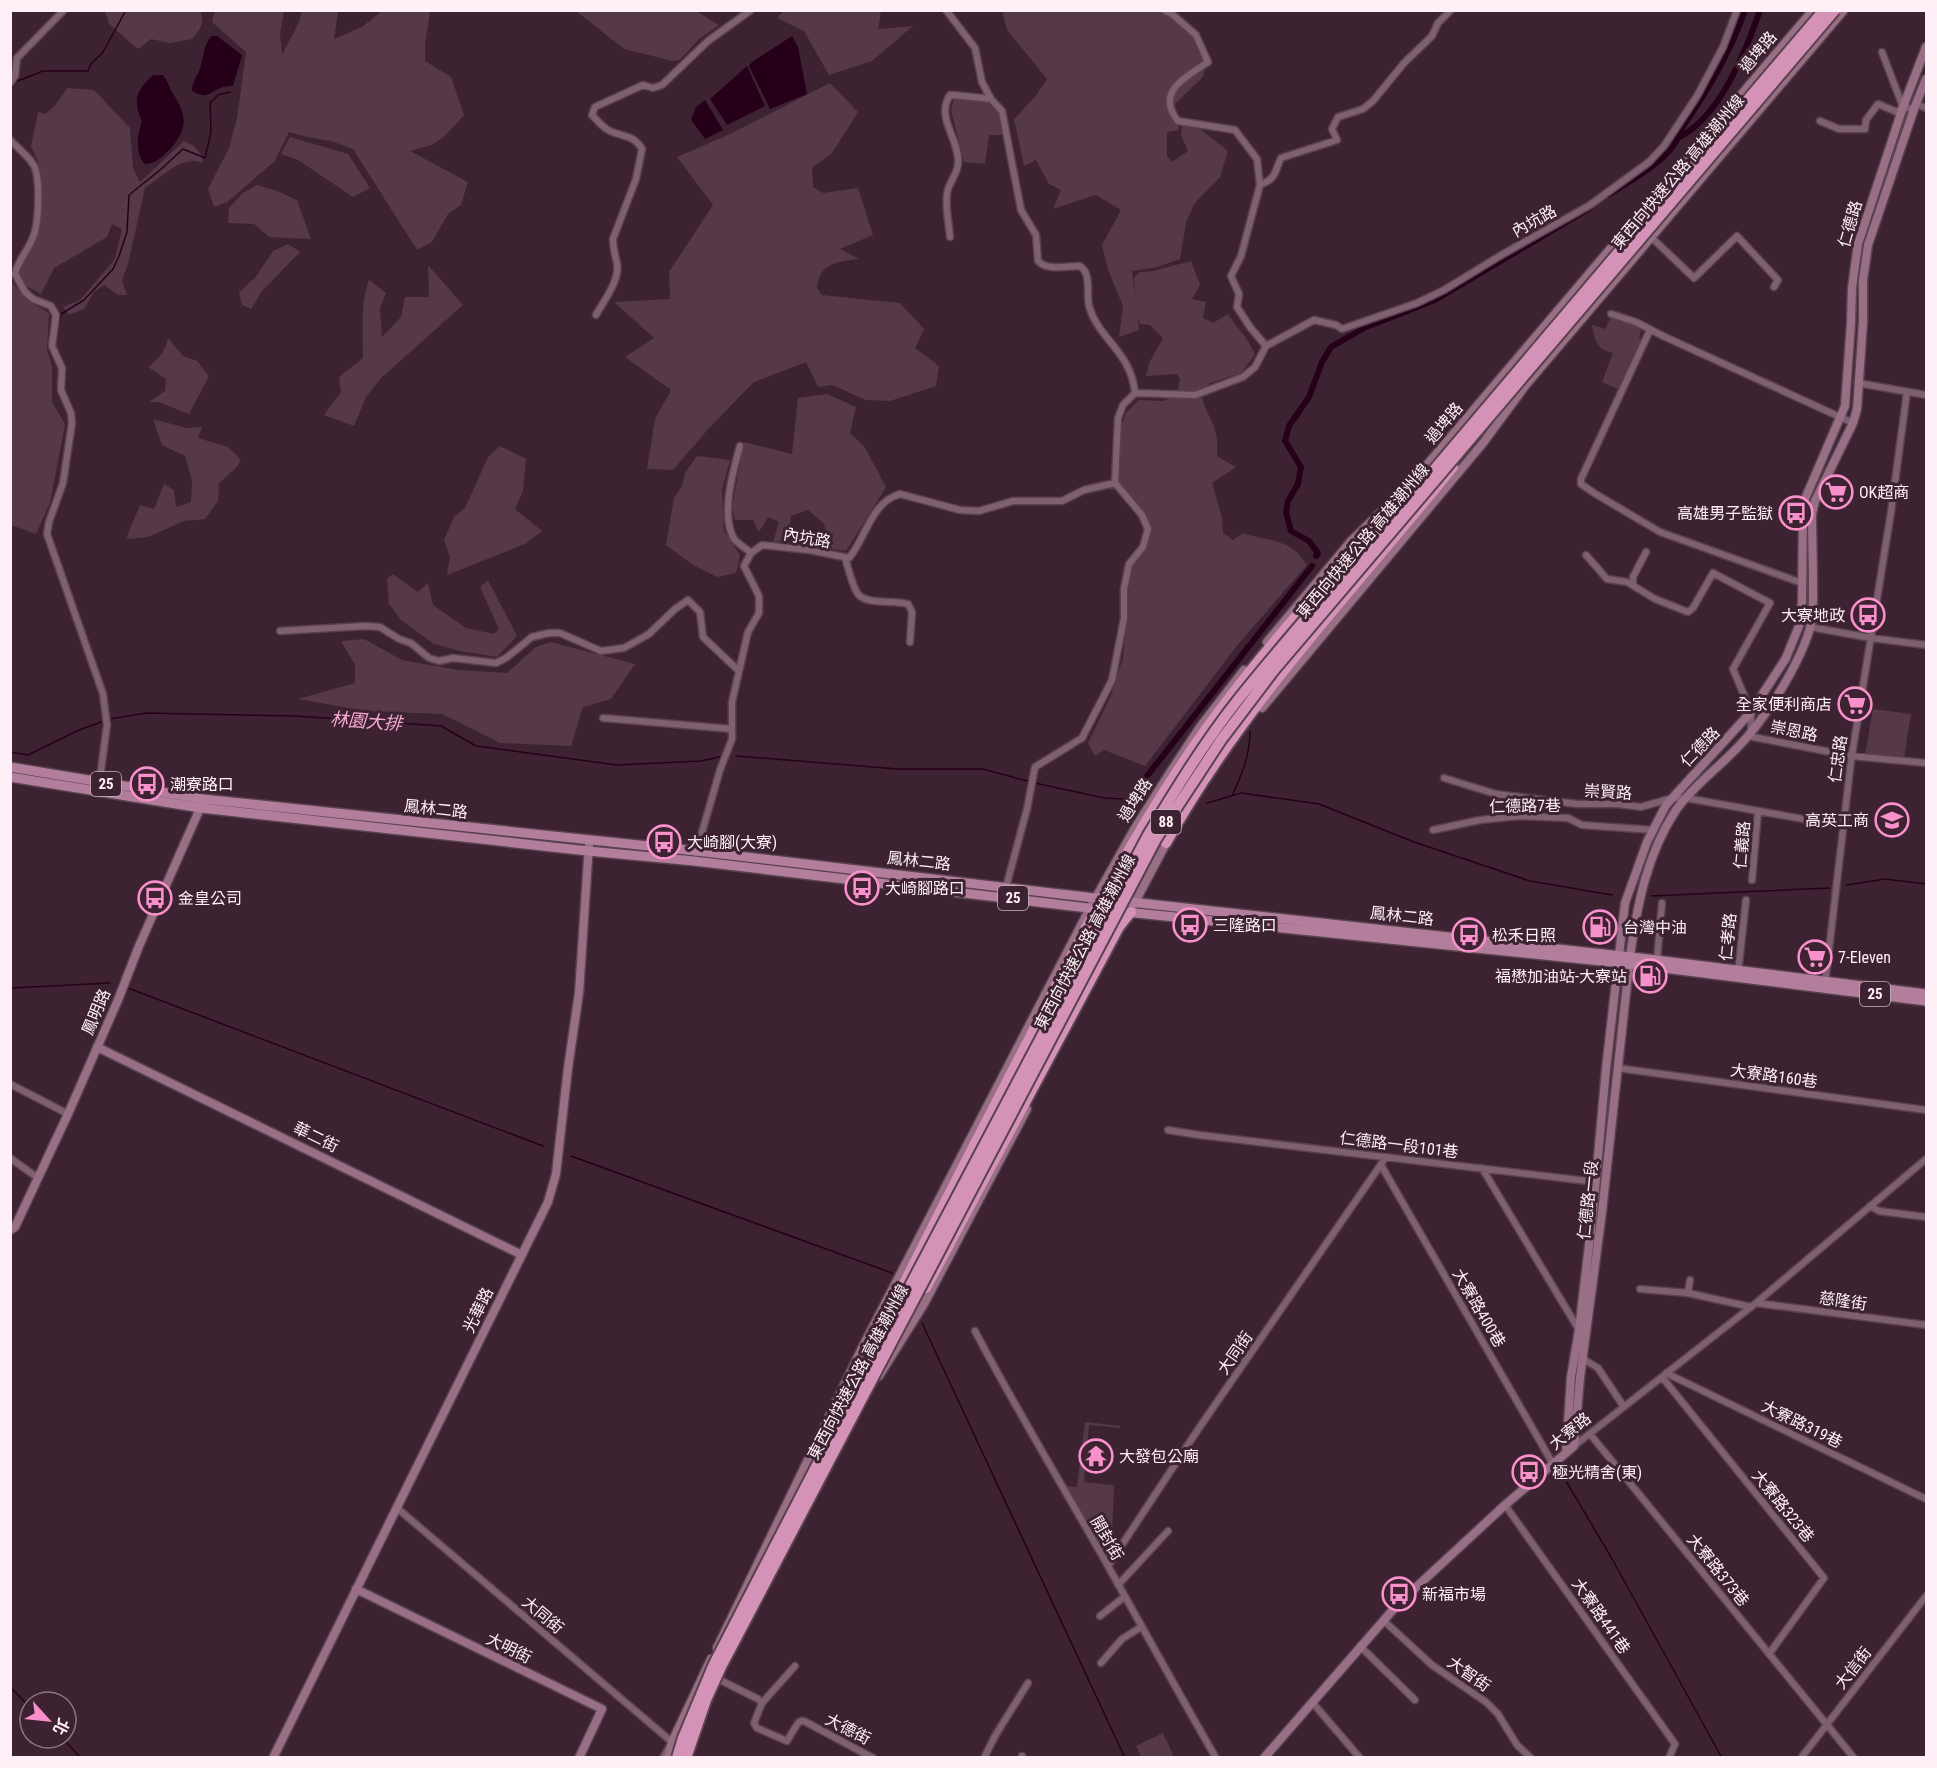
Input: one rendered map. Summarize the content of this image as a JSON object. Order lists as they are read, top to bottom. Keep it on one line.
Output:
{"streets":{"highway":["東西向快速公路 高雄潮州線","88"],"main road":["25","鳳林二路"],"street":["過埤路","內坑路","仁德路","崇恩路","仁忠路","崇賢路","仁德路7巷","仁義路","仁孝路","鳳明路","大寮路160巷","華二街","仁德路一段101巷","仁德路一段","慈隆街","大寮路400巷","光華路","大同街","大寮路319巷","大寮路","大寮路323巷","開封街","大寮路373巷","大寮路441巷","大明街","大信街","大智街","大德街"]},"crossings":[["過埤路","鳳林二路"],["過埤路","大同街"],["仁德路","崇恩路"],["仁德路","崇賢路"],["仁德路","仁德路7巷"],["仁德路","鳳林二路"],["仁德路","仁德路一段"],["崇恩路","仁忠路"],["仁忠路","25"],["仁忠路","崇賢路"],["仁忠路","鳳林二路"],["25","鳳林二路"],["崇賢路","仁義路"],["鳳林二路","仁孝路"],["鳳林二路","鳳明路"],["鳳林二路","仁德路一段"],["鳳林二路","光華路"],["鳳明路","華二街"],["大寮路160巷","仁德路一段"],["華二街","光華路"],["仁德路一段101巷","仁德路一段"],["仁德路一段101巷","大同街"],["仁德路一段","大寮路"],["慈隆街","大寮路"],["大寮路400巷","大同街"],["大寮路400巷","大寮路"],["光華路","大同街"],["光華路","大明街"],["大同街","開封街"],["大寮路319巷","大寮路"],["大寮路319巷","大寮路323巷"],["大寮路","大寮路323巷"],["大寮路","大寮路373巷"],["大寮路","大寮路441巷"],["大寮路","大智街"],["大寮路323巷","大寮路373巷"],["大寮路373巷","大信街"]],"water":["林園大排"],"places":{"supermarket":["OK超商","全家便利商店","7-Eleven"],"bus stop":["高雄男子監獄","大寮地政","潮寮路口","大崎腳(大寮)","大崎腳路口","金皇公司","三隆路口","松禾日照","極光精舍(東)","新福市場"],"school or university":["高英工商"],"fuel station":["台灣中油","福懋加油站-大寮站"],"temple":["大發包公廟"]},"north":"bottom right"}
